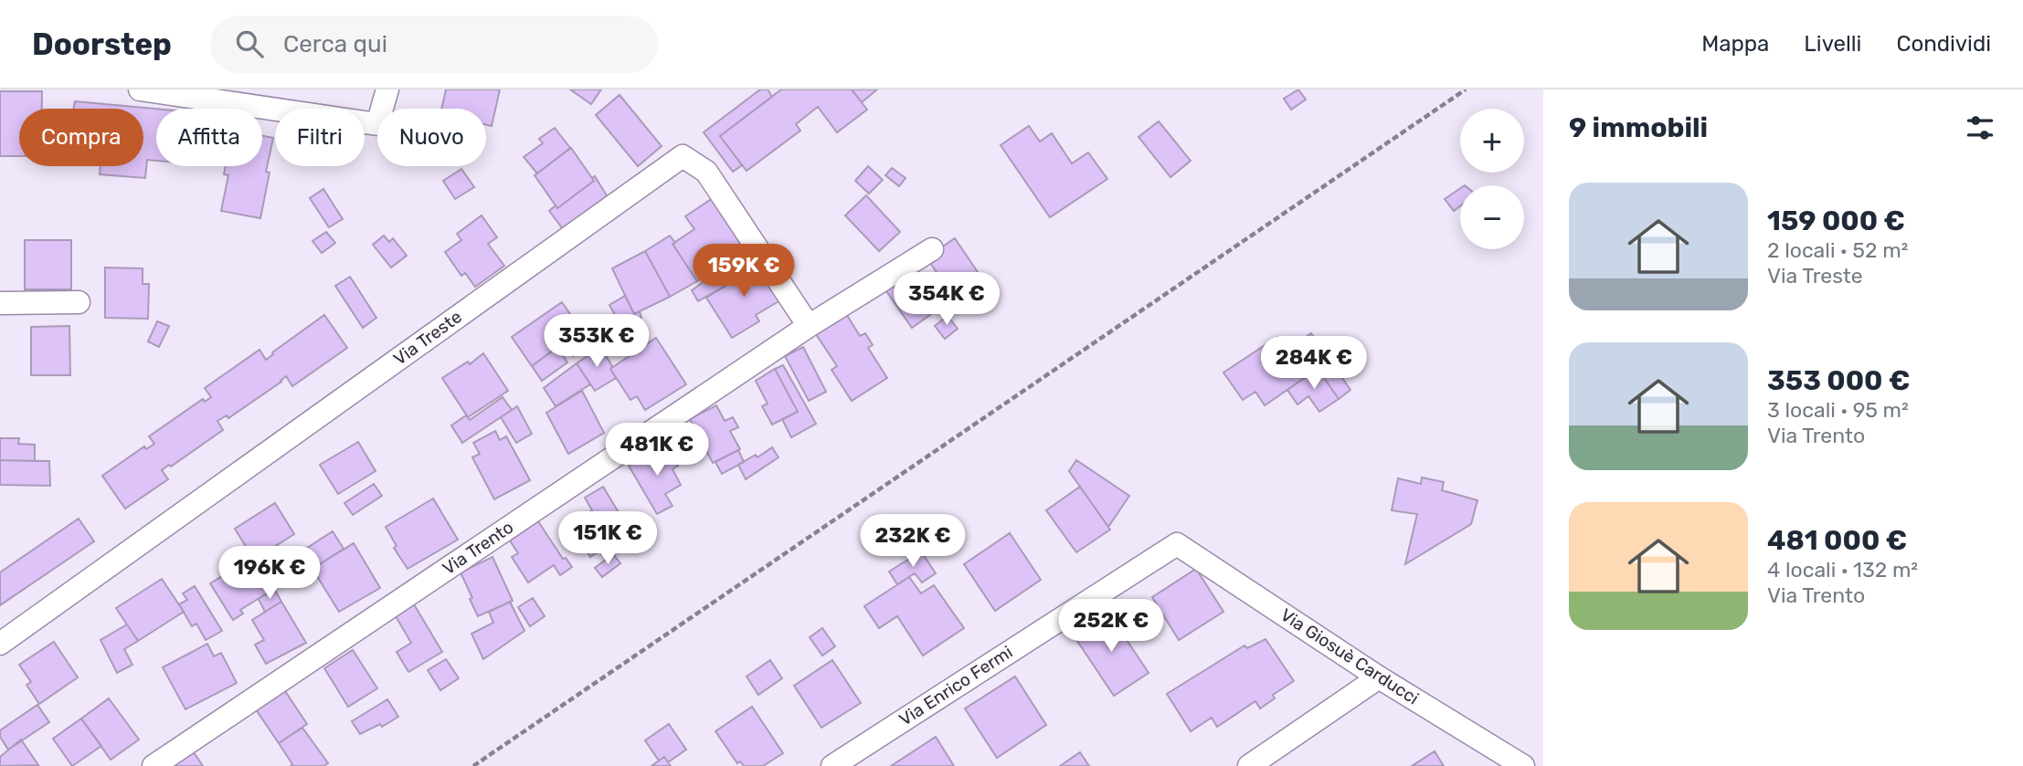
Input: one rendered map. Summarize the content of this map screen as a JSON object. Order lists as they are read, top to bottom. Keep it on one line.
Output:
{"streets":{"street":["Via Treste","Via Trento","Via Giosuè Carducci","Via Enrico Fermi"]},"crossings":[["Via Treste","Via Trento"],["Via Giosuè Carducci","Via Enrico Fermi"]],"page":{"header":"Doorstep","search":"Cerca qui","nav":["Mappa","Livelli","Condividi"],"heading":"9 immobili","map_buttons":["+","−"],"chip":["Compra","Affitta","Filtri","Nuovo"],"list":[{"name":"159 000 €","note":"2 locali · 52 m² · Via Treste"},{"name":"353 000 €","note":"3 locali · 95 m² · Via Trento"},{"name":"481 000 €","note":"4 locali · 132 m² · Via Trento"}],"price":["159K €","354K €","353K €","284K €","481K €","151K €","232K €","196K €","252K €"]}}
